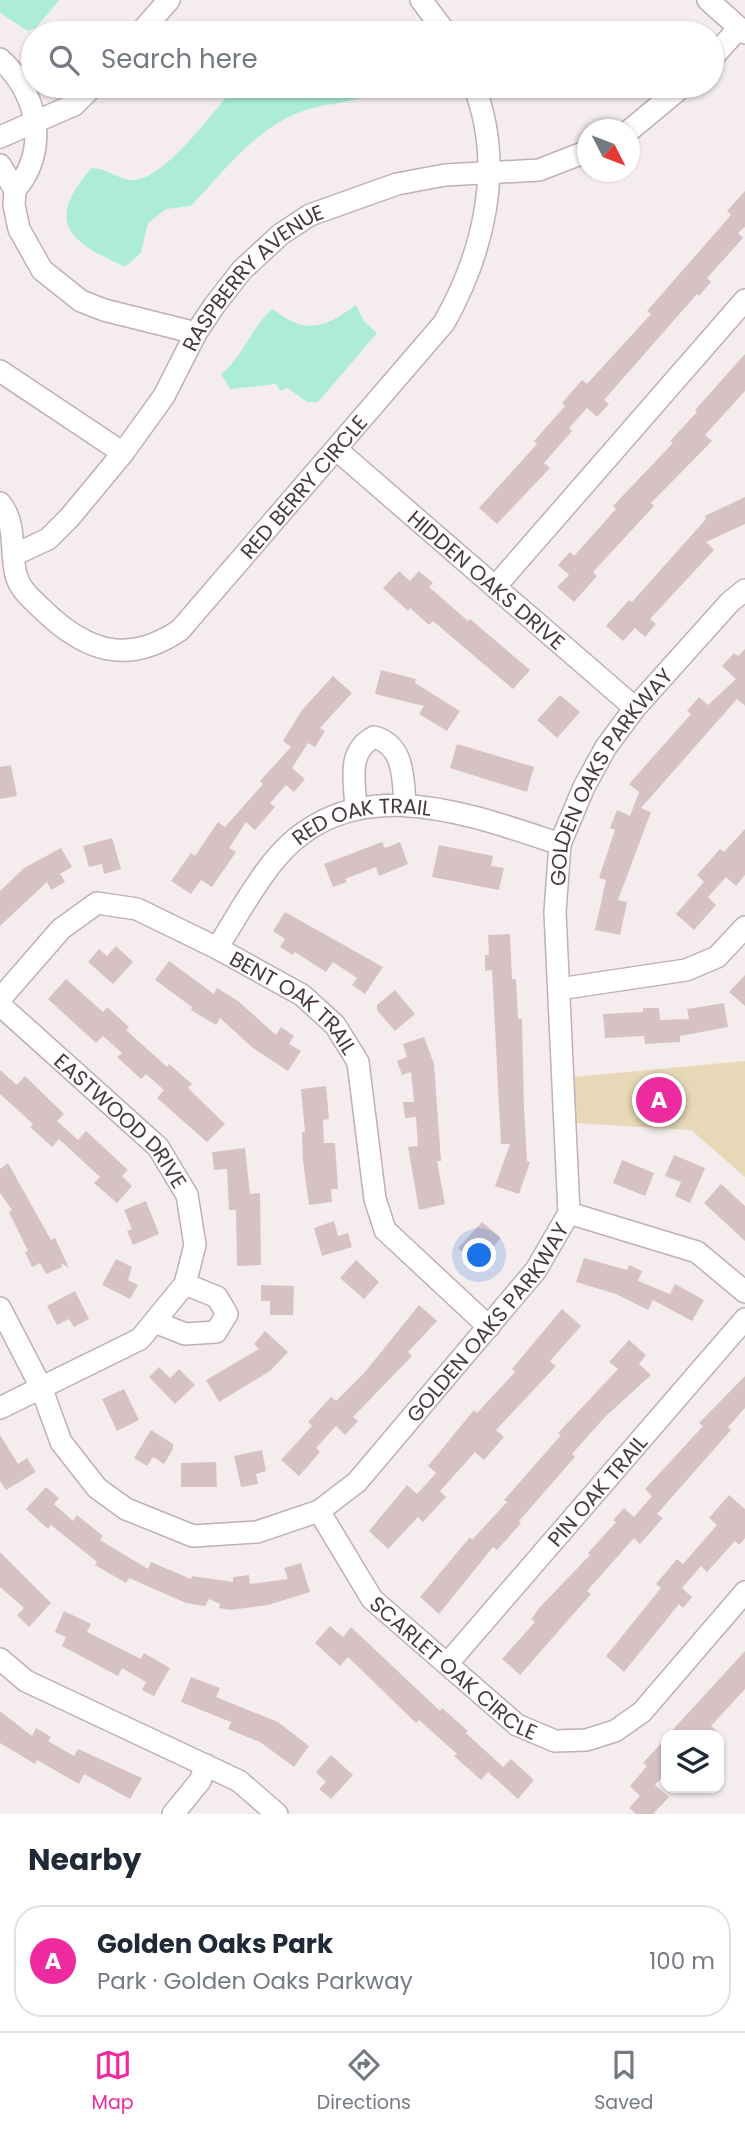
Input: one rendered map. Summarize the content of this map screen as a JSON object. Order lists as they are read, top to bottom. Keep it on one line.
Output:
{"streets":{"street":["RASPBERRY AVENUE","RED BERRY CIRCLE","HIDDEN OAKS DRIVE","GOLDEN OAKS PARKWAY","RED OAK TRAIL","BENT OAK TRAIL","EASTWOOD DRIVE","PIN OAK TRAIL","SCARLET OAK CIRCLE"]},"crossings":[["RASPBERRY AVENUE","RED BERRY CIRCLE"],["RED BERRY CIRCLE","HIDDEN OAKS DRIVE"],["HIDDEN OAKS DRIVE","GOLDEN OAKS PARKWAY"],["GOLDEN OAKS PARKWAY","RED OAK TRAIL"],["GOLDEN OAKS PARKWAY","BENT OAK TRAIL"],["GOLDEN OAKS PARKWAY","EASTWOOD DRIVE"],["GOLDEN OAKS PARKWAY","SCARLET OAK CIRCLE"],["RED OAK TRAIL","BENT OAK TRAIL"],["PIN OAK TRAIL","SCARLET OAK CIRCLE"]],"north":"bottom right","page":{"search":"Search here","pins":"A","heading":"Nearby","list":[{"mark":"A","name":"Golden Oaks Park","note":"Park · Golden Oaks Parkway","value":"100 m"}],"nav":["Map","Directions","Saved"]}}
